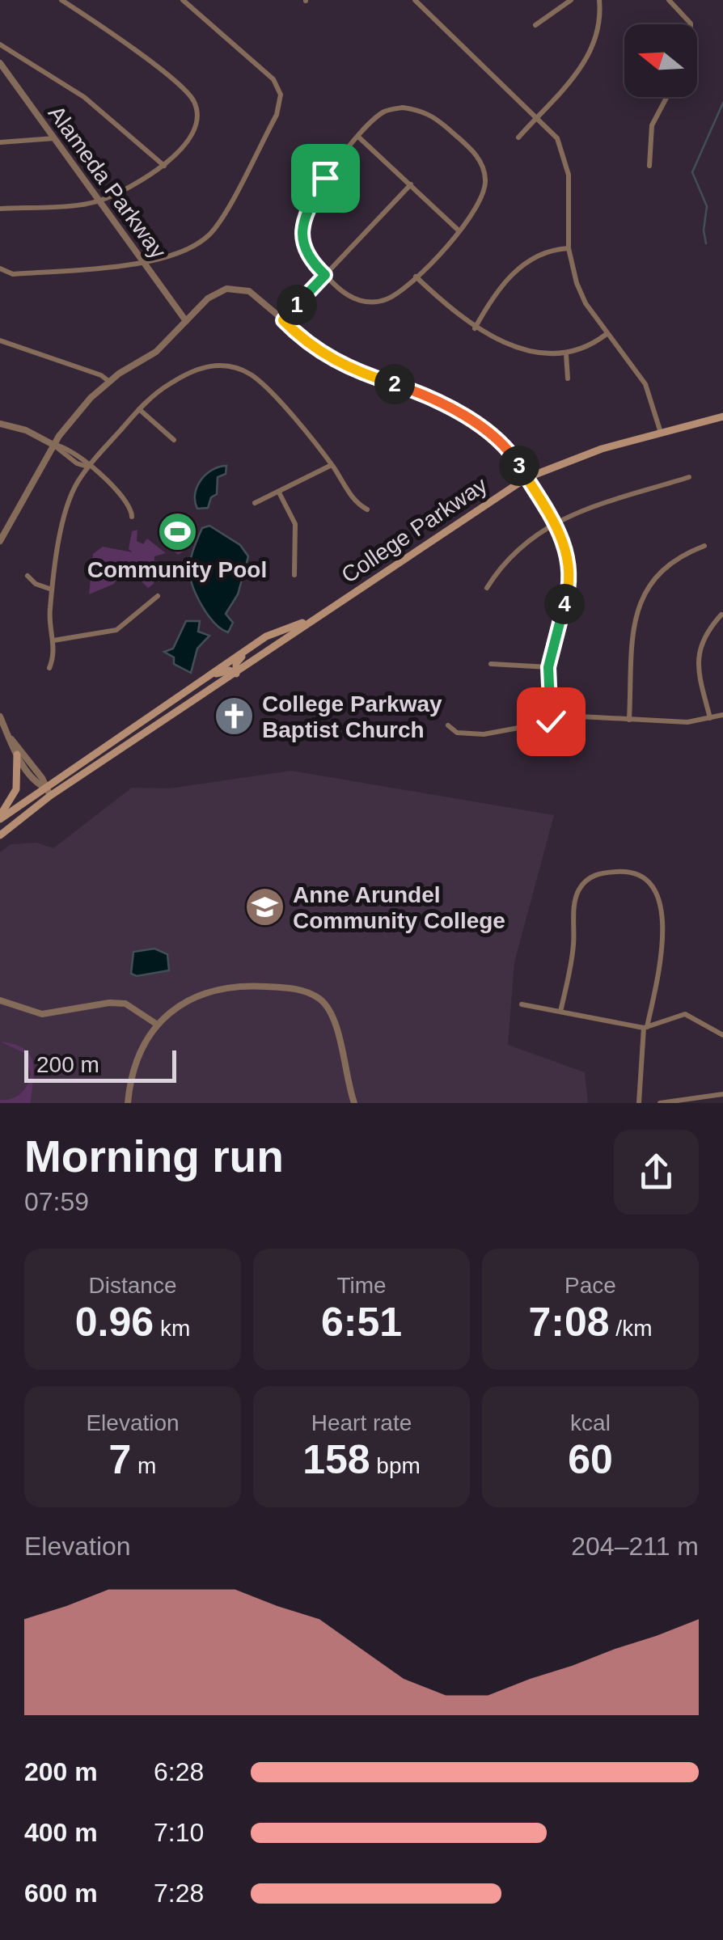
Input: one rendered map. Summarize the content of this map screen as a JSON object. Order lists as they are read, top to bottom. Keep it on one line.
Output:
{"streets":{"main road":["College Parkway"],"street":["Alameda Parkway"]},"places":{"sports":["Community Pool"],"church":["College Parkway Baptist Church"],"school or university":["Anne Arundel Community College"]},"scale_bar":"200 m","north":"left","page":{"pins":["1","2","3","4"],"scale":"200 m","heading":["Morning run","07:59"],"stats":[["Distance","0.96 km"],["Time","6:51"],["Pace","7:08 /km"],["Elevation","7 m"],["Heart rate","158 bpm"],["kcal","60"]],"chart":["Elevation","204–211 m"],"list":[{"name":"200 m","note":"6:28"},{"name":"400 m","note":"7:10"},{"name":"600 m","note":"7:28"}]}}
